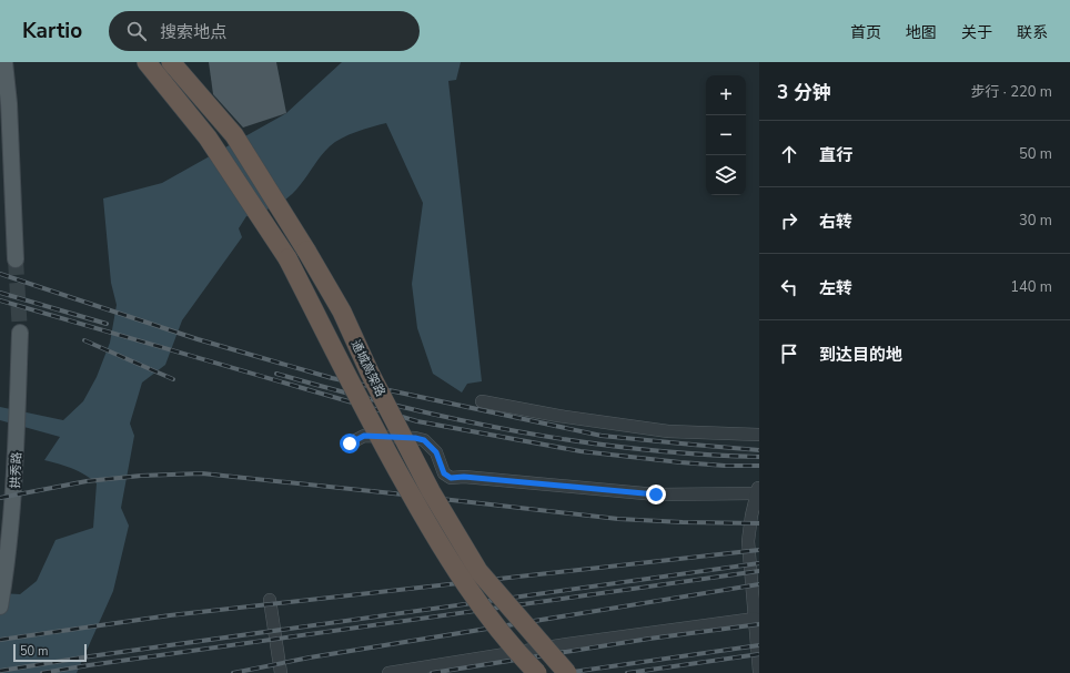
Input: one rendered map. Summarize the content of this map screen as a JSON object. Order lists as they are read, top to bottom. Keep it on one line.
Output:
{"streets":{"highway":["通城高架路"],"main road":["拱秀路"]},"scale_bar":"50 m","page":{"header":"Kartio","search":"搜索地点","nav":["首页","地图","关于","联系"],"heading":["3 分钟","步行 · 220 m"],"map_buttons":["+","−"],"list":[["直行","50 m"],["右转","30 m"],["左转","140 m"],"到达目的地"],"scale":"50 m"}}
